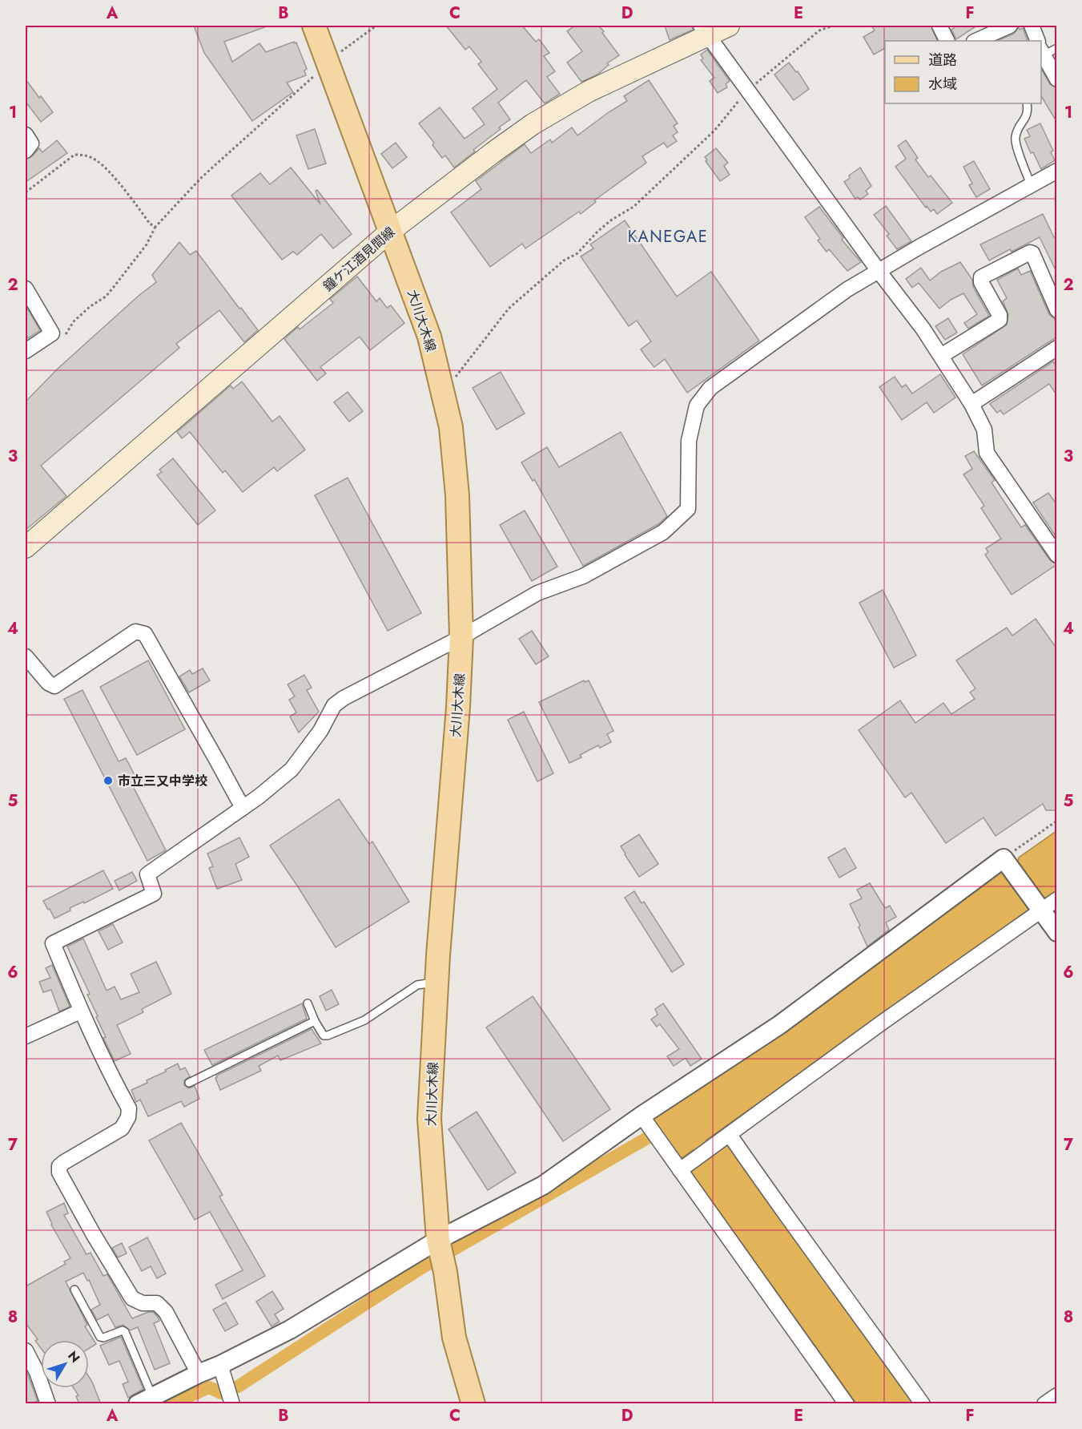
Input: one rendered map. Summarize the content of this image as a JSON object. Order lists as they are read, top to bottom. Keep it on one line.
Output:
{"streets":{"main road":["鐘ケ江酒見間線","大川大木線"]},"crossings":[["鐘ケ江酒見間線","大川大木線"]],"districts":["KANEGAE"],"places":["市立三又中学校"],"legend":["道路","水域"],"north":"top right","grid":{"columns":["A","B","C","D","E","F"],"rows":["1","2","3","4","5","6","7","8"]}}
